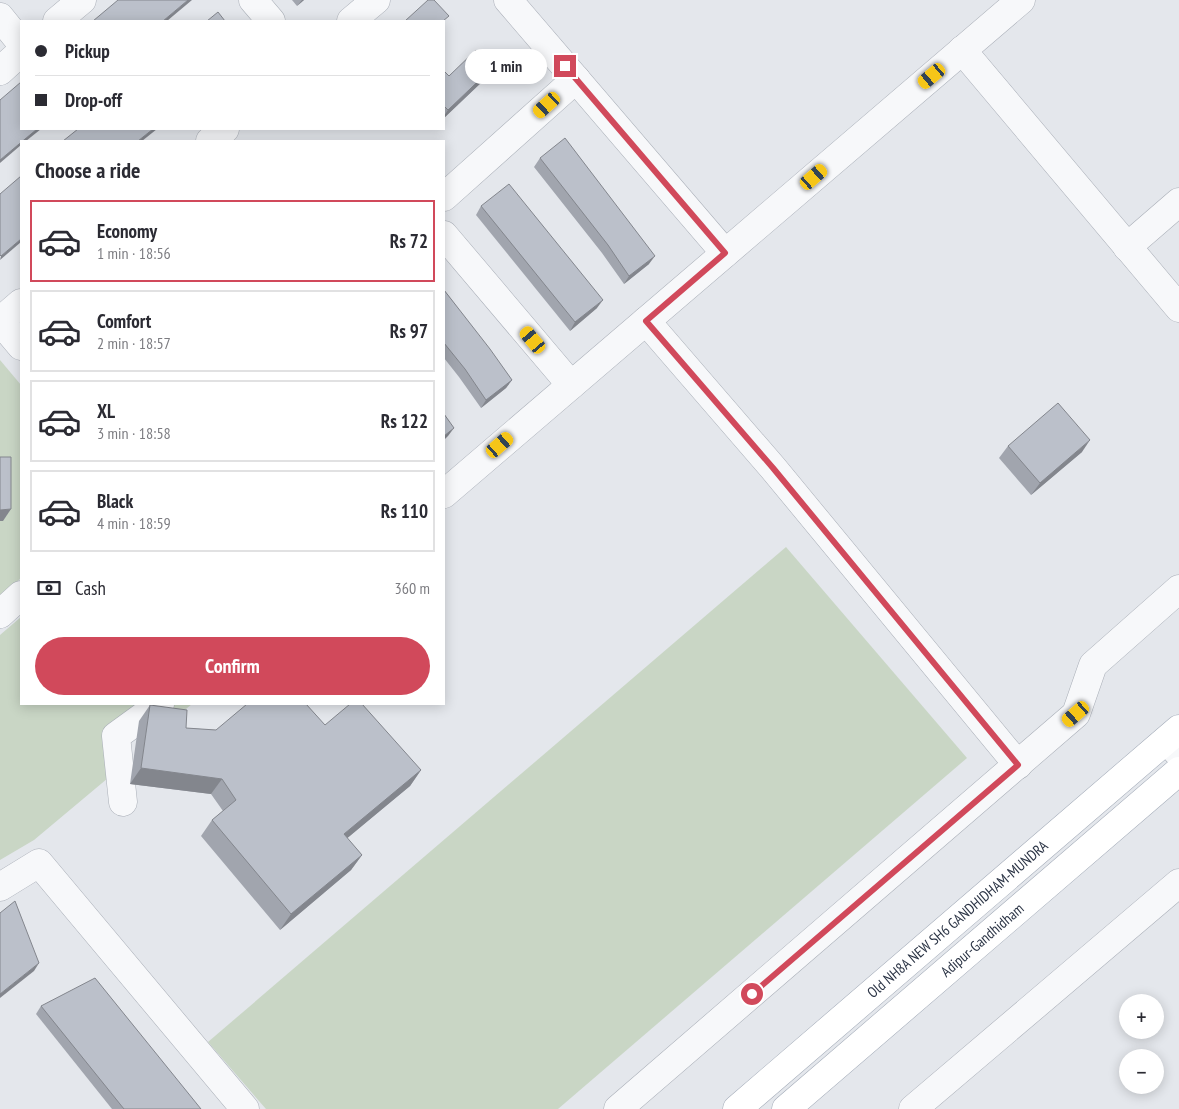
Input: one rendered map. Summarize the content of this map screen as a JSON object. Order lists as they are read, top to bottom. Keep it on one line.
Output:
{"streets":{"main road":["Old NH8A NEW SH6 GANDHIDHAM-MUNDRA","Adipur-Gandhidham"]},"page":{"banner":["Pickup","Drop-off"],"bubble":"1 min","heading":"Choose a ride","list":[{"name":"Economy","note":"1 min · 18:56","value":"Rs 72"},{"name":"Comfort","note":"2 min · 18:57","value":"Rs 97"},{"name":"XL","note":"3 min · 18:58","value":"Rs 122"},{"name":"Black","note":"4 min · 18:59","value":"Rs 110"}],"pay":["Cash","360 m"],"buttons":"Confirm","map_buttons":["+","−"]}}
